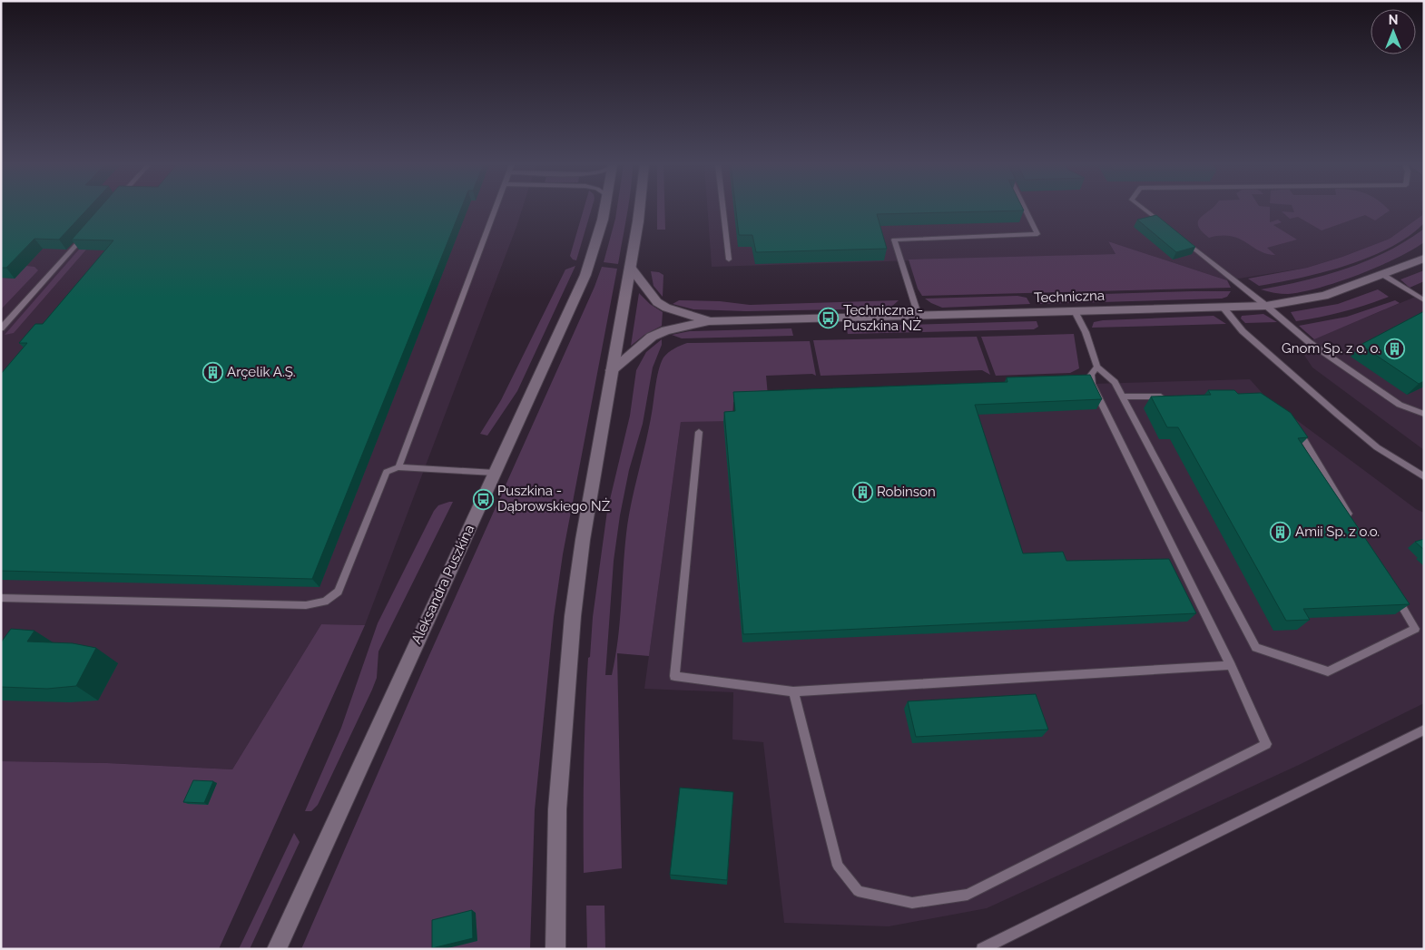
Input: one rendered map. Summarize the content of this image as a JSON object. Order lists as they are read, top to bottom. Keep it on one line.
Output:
{"streets":{"main road":["Techniczna","Aleksandra Puszkina"]},"places":{"bus stop":["Techniczna - Puszkina NŻ","Puszkina - Dąbrowskiego NŻ"],"building":["Gnom Sp. z o. o.","Arçelik A.Ş.","Robinson","Amii Sp. z o.o."]},"north":"top"}
